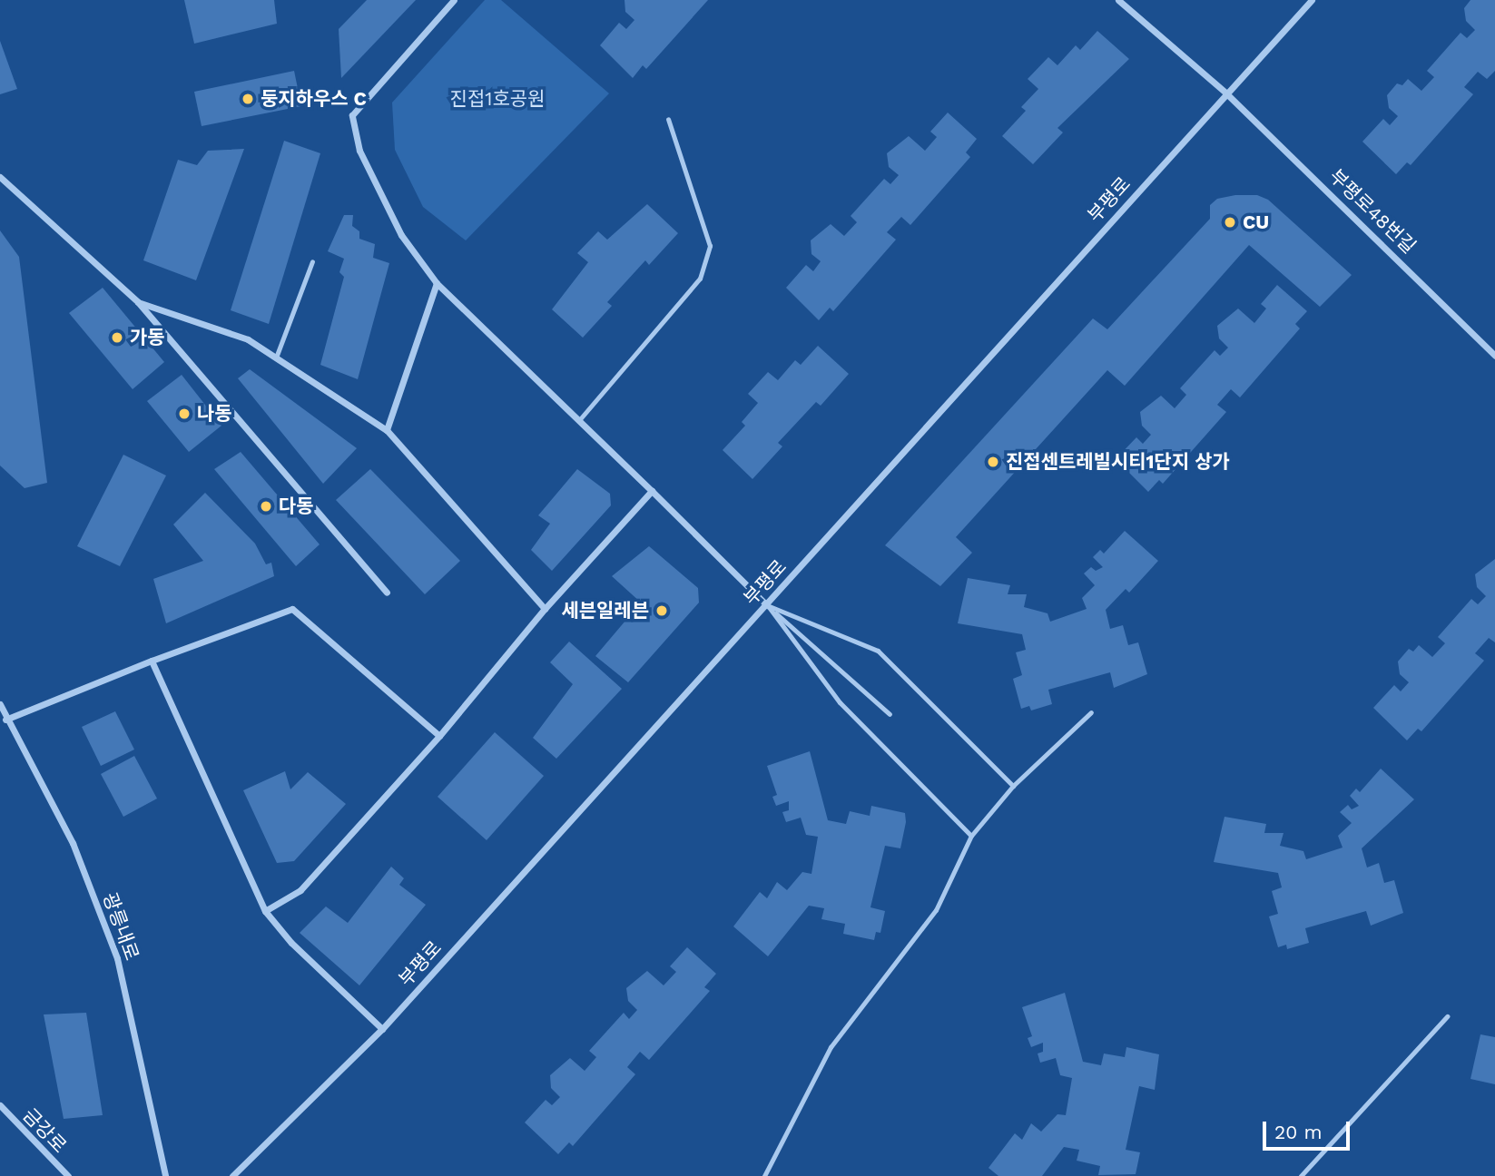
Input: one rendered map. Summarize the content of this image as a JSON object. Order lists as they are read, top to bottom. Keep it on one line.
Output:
{"streets":{"street":["부평로","부평로48번길","광릉내로","금강로"]},"crossings":[["부평로","부평로48번길"]],"parks":["진접1호공원"],"places":["둥지하우스 C","CU","가동","나동","진접센트레빌시티1단지 상가","다동","세븐일레븐"],"scale_bar":"20 m"}
